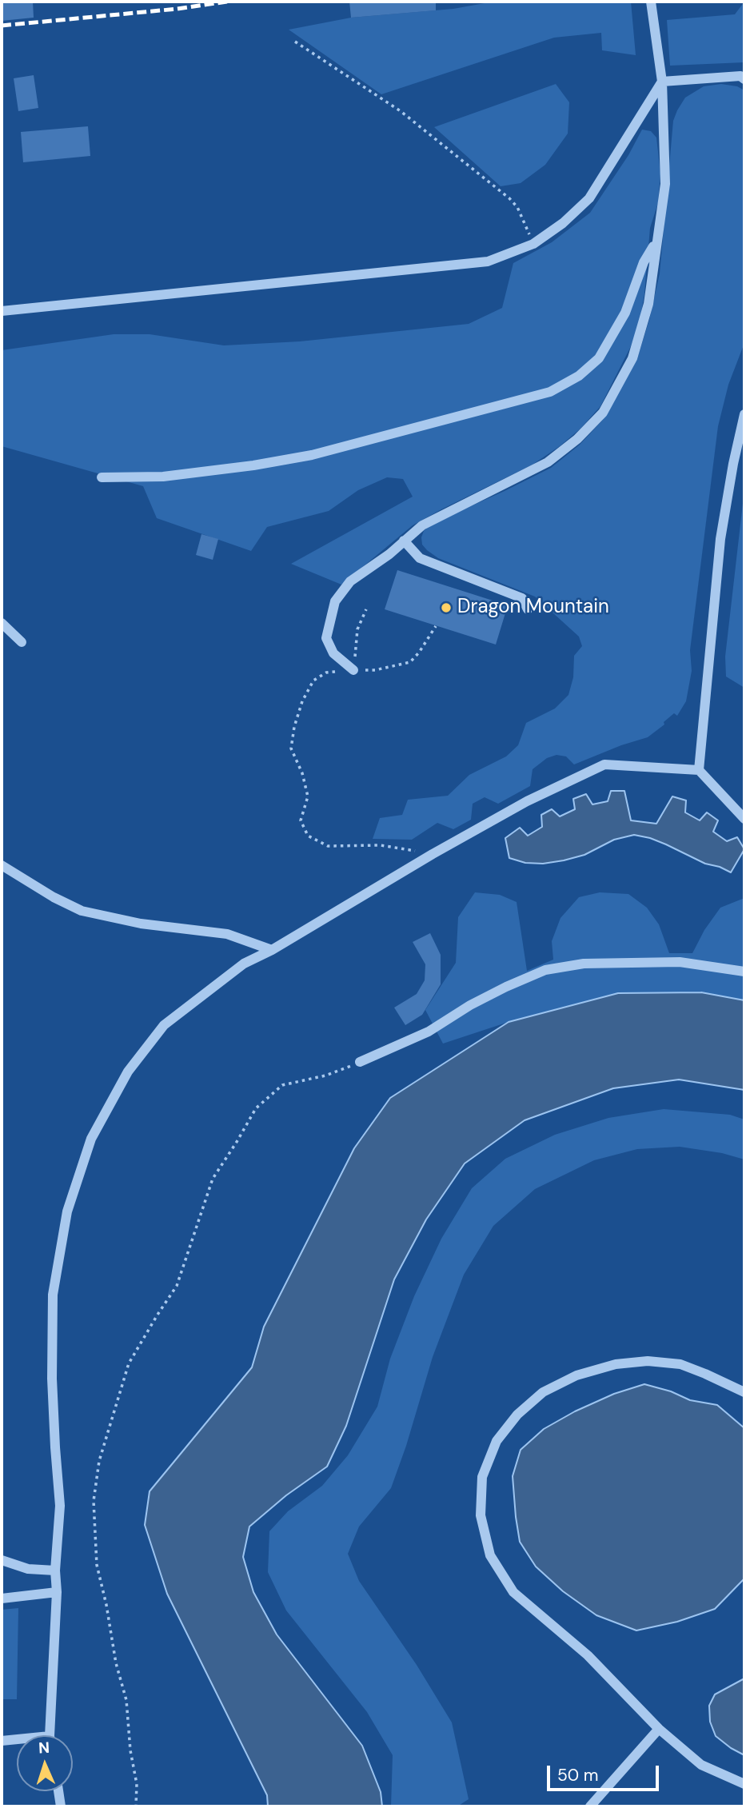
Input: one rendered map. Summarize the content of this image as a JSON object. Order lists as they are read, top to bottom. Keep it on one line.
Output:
{"places":["Dragon Mountain"],"scale_bar":"50 m","north":"top"}
